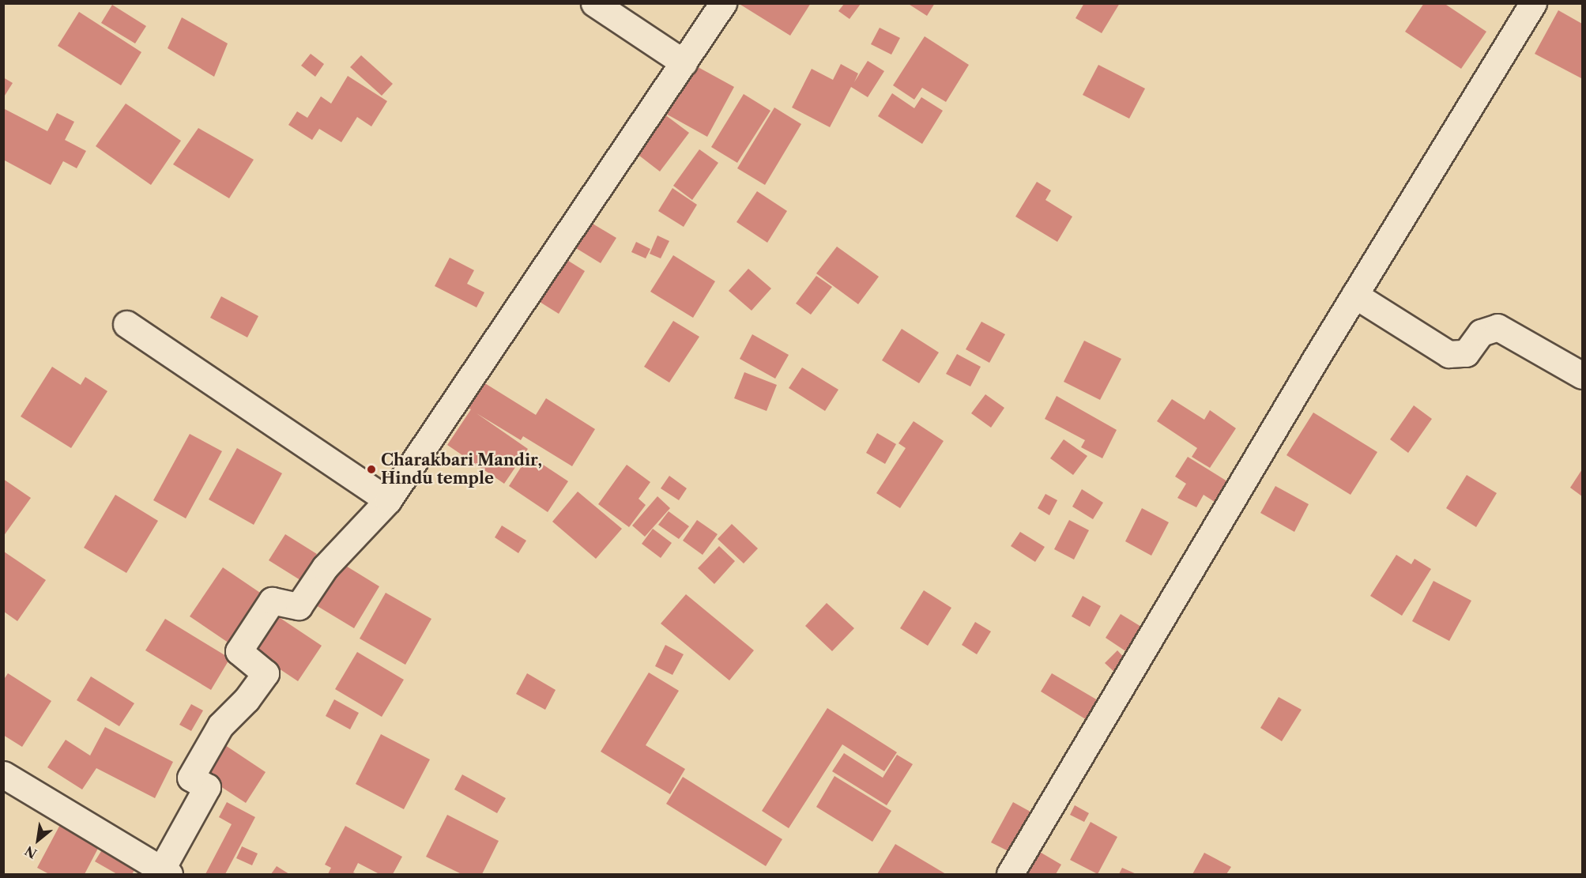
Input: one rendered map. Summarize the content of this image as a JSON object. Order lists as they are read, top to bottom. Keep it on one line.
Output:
{"places":["Charakbari Mandir, Hindu temple"],"north":"bottom left"}
